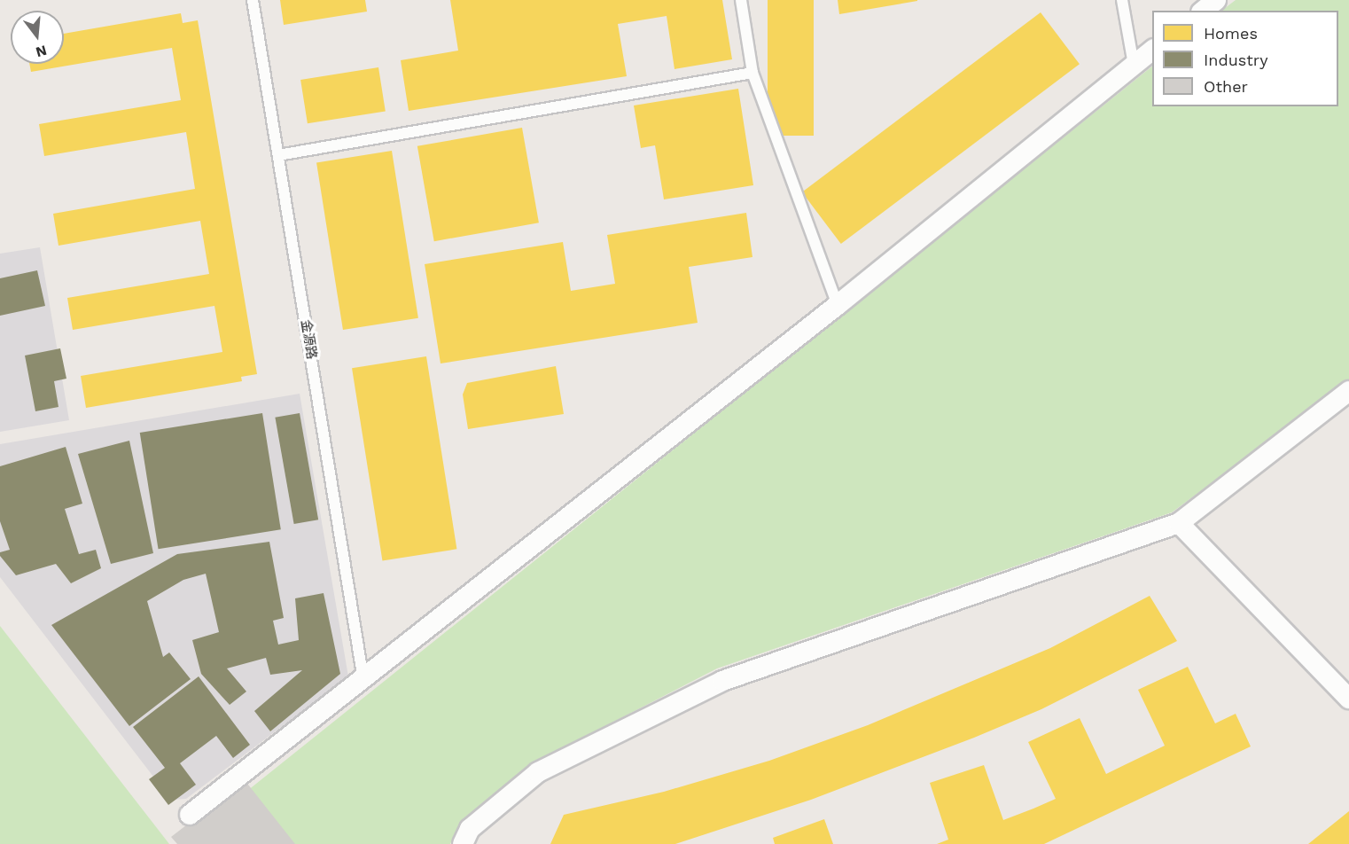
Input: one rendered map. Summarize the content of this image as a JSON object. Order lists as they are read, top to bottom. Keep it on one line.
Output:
{"streets":{"lane":["金源路"]},"legend":["Homes","Industry","Other"],"north":"bottom"}
